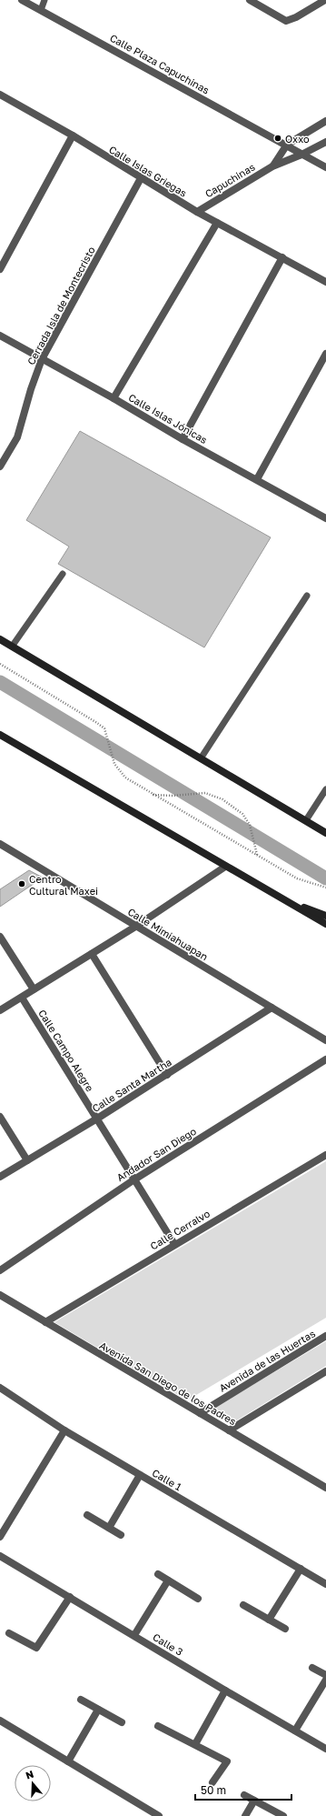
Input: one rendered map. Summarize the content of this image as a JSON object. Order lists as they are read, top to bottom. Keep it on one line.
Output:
{"streets":{"street":["Calle Plaza Capuchinas","Calle Islas Griegas","Capuchinas","Cerrada Isla de Montecristo","Calle Islas Jónicas","Calle Mimiahuapan","Calle Campo Alegre","Calle Santa Martha","Andador San Diego","Calle Cerralvo","Avenida de las Huertas","Avenida San Diego de los Padres","Calle 1","Calle 3"]},"crossings":[["Calle Plaza Capuchinas","Capuchinas"],["Calle Islas Griegas","Capuchinas"],["Calle Islas Griegas","Cerrada Isla de Montecristo"],["Cerrada Isla de Montecristo","Calle Islas Jónicas"],["Calle Mimiahuapan","Calle Santa Martha"],["Calle Campo Alegre","Calle Santa Martha"],["Calle Campo Alegre","Andador San Diego"],["Calle Campo Alegre","Calle Cerralvo"],["Calle Cerralvo","Avenida San Diego de los Padres"],["Avenida de las Huertas","Avenida San Diego de los Padres"]],"places":["Oxxo","Centro Cultural Maxei"],"scale_bar":"50 m","north":"top"}
